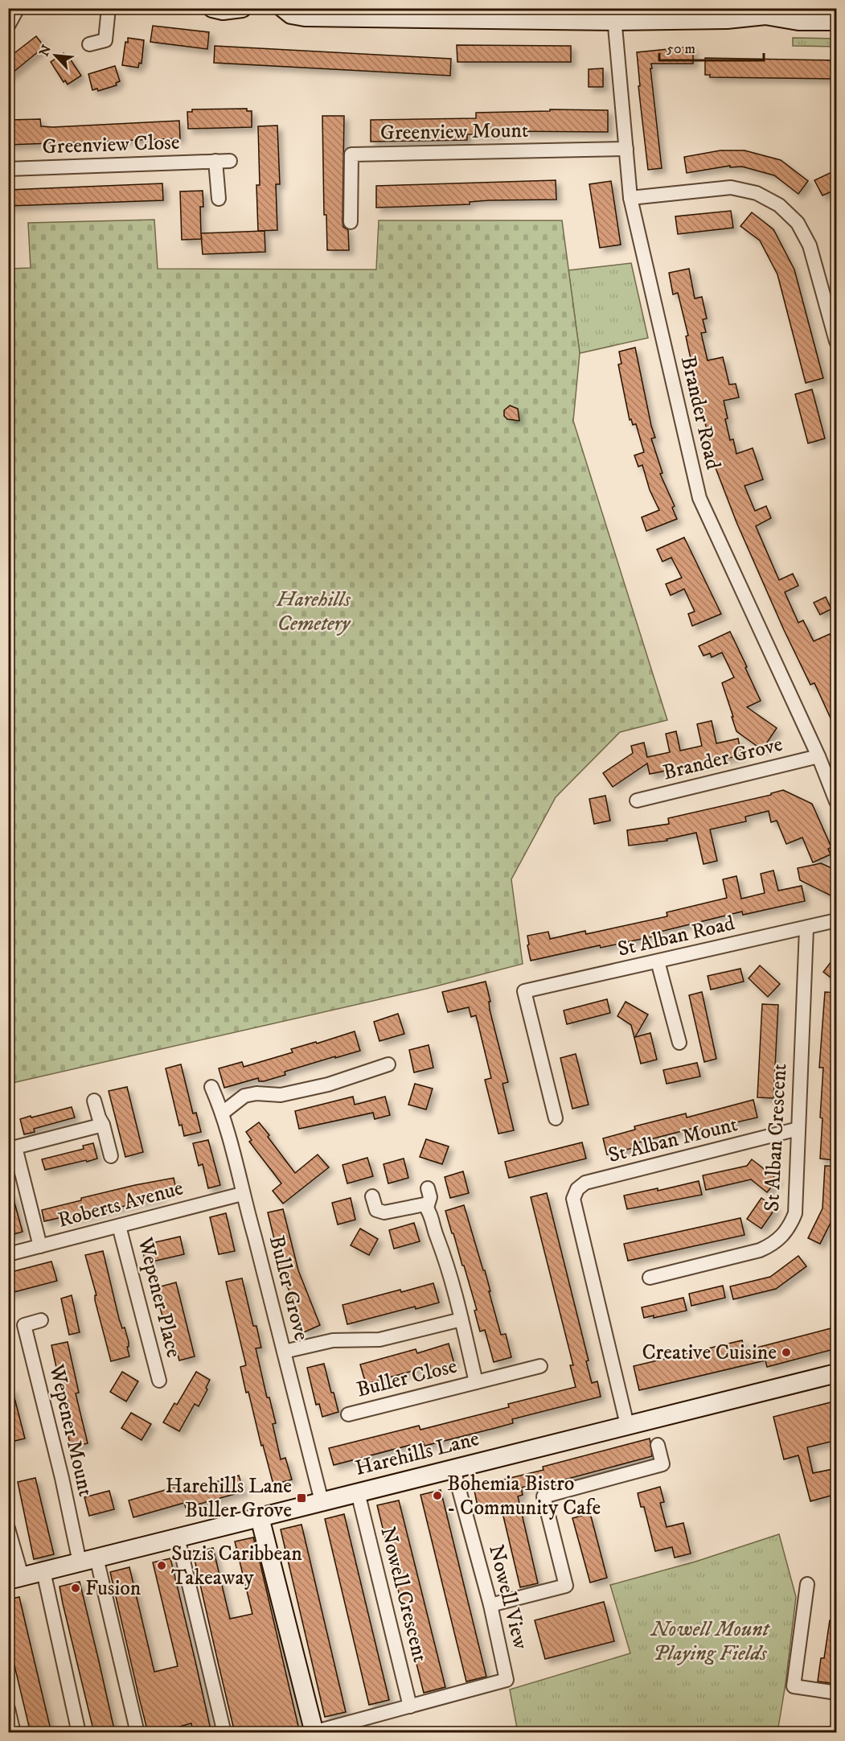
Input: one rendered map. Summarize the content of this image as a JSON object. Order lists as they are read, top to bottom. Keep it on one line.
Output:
{"streets":{"main road":["Harehills Lane"],"street":["Greenview Mount","Greenview Close","Brander Road","Brander Grove","St Alban Road","St Alban Crescent","St Alban Mount","Roberts Avenue","Buller Grove","Wepener Place","Buller Close","Wepener Mount","Nowell Crescent","Nowell View"]},"crossings":[["Greenview Mount","Brander Road"],["Brander Road","Brander Grove"],["St Alban Road","St Alban Crescent"],["St Alban Crescent","St Alban Mount"],["St Alban Mount","Harehills Lane"],["Roberts Avenue","Buller Grove"],["Roberts Avenue","Wepener Place"],["Buller Grove","Harehills Lane"],["Wepener Mount","Harehills Lane"],["Harehills Lane","Nowell Crescent"],["Harehills Lane","Nowell View"],["Nowell Crescent","Nowell View"]],"parks":["Harehills Cemetery","Nowell Mount Playing Fields"],"places":{"other":["Creative Cuisine","Bohemia Bistro - Community Cafe","Suzis Caribbean Takeaway","Fusion"],"transit":["Harehills Lane Buller Grove"]},"scale_bar":"50 m","north":"top left"}
